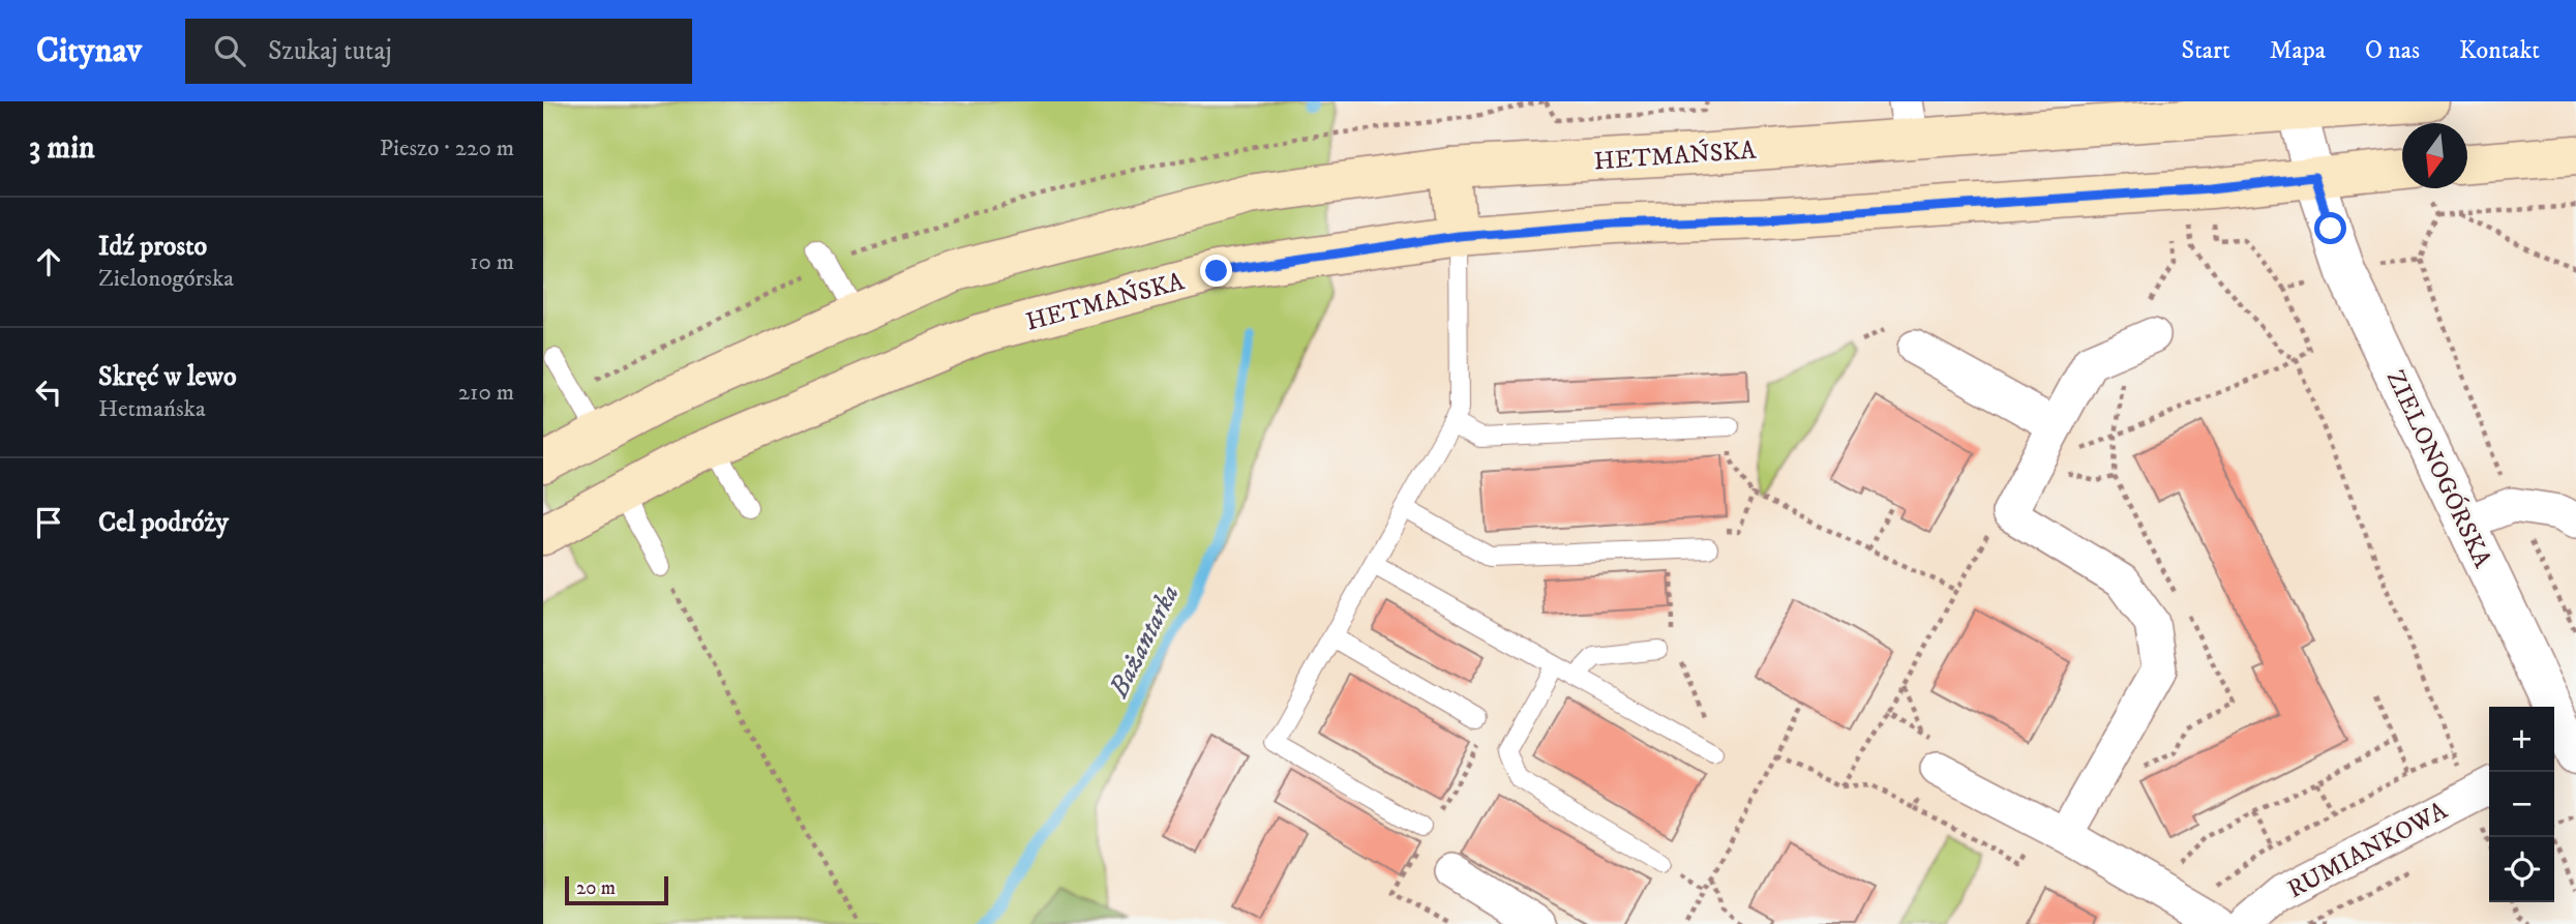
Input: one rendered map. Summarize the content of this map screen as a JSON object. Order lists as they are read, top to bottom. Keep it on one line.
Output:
{"streets":{"main road":["HETMAŃSKA"],"street":["ZIELONOGÓRSKA","RUMIANKOWA"]},"crossings":[["HETMAŃSKA","ZIELONOGÓRSKA"]],"water":["Bażantarka"],"scale_bar":"20 m","north":"bottom","page":{"header":"Citynav","search":"Szukaj tutaj","nav":["Start","Mapa","O nas","Kontakt"],"heading":["3 min","Pieszo · 220 m"],"list":[["Idź prosto","Zielonogórska","10 m"],["Skręć w lewo","Hetmańska","210 m"],"Cel podróży"],"map_buttons":["+","−"],"scale":"20 m"}}
